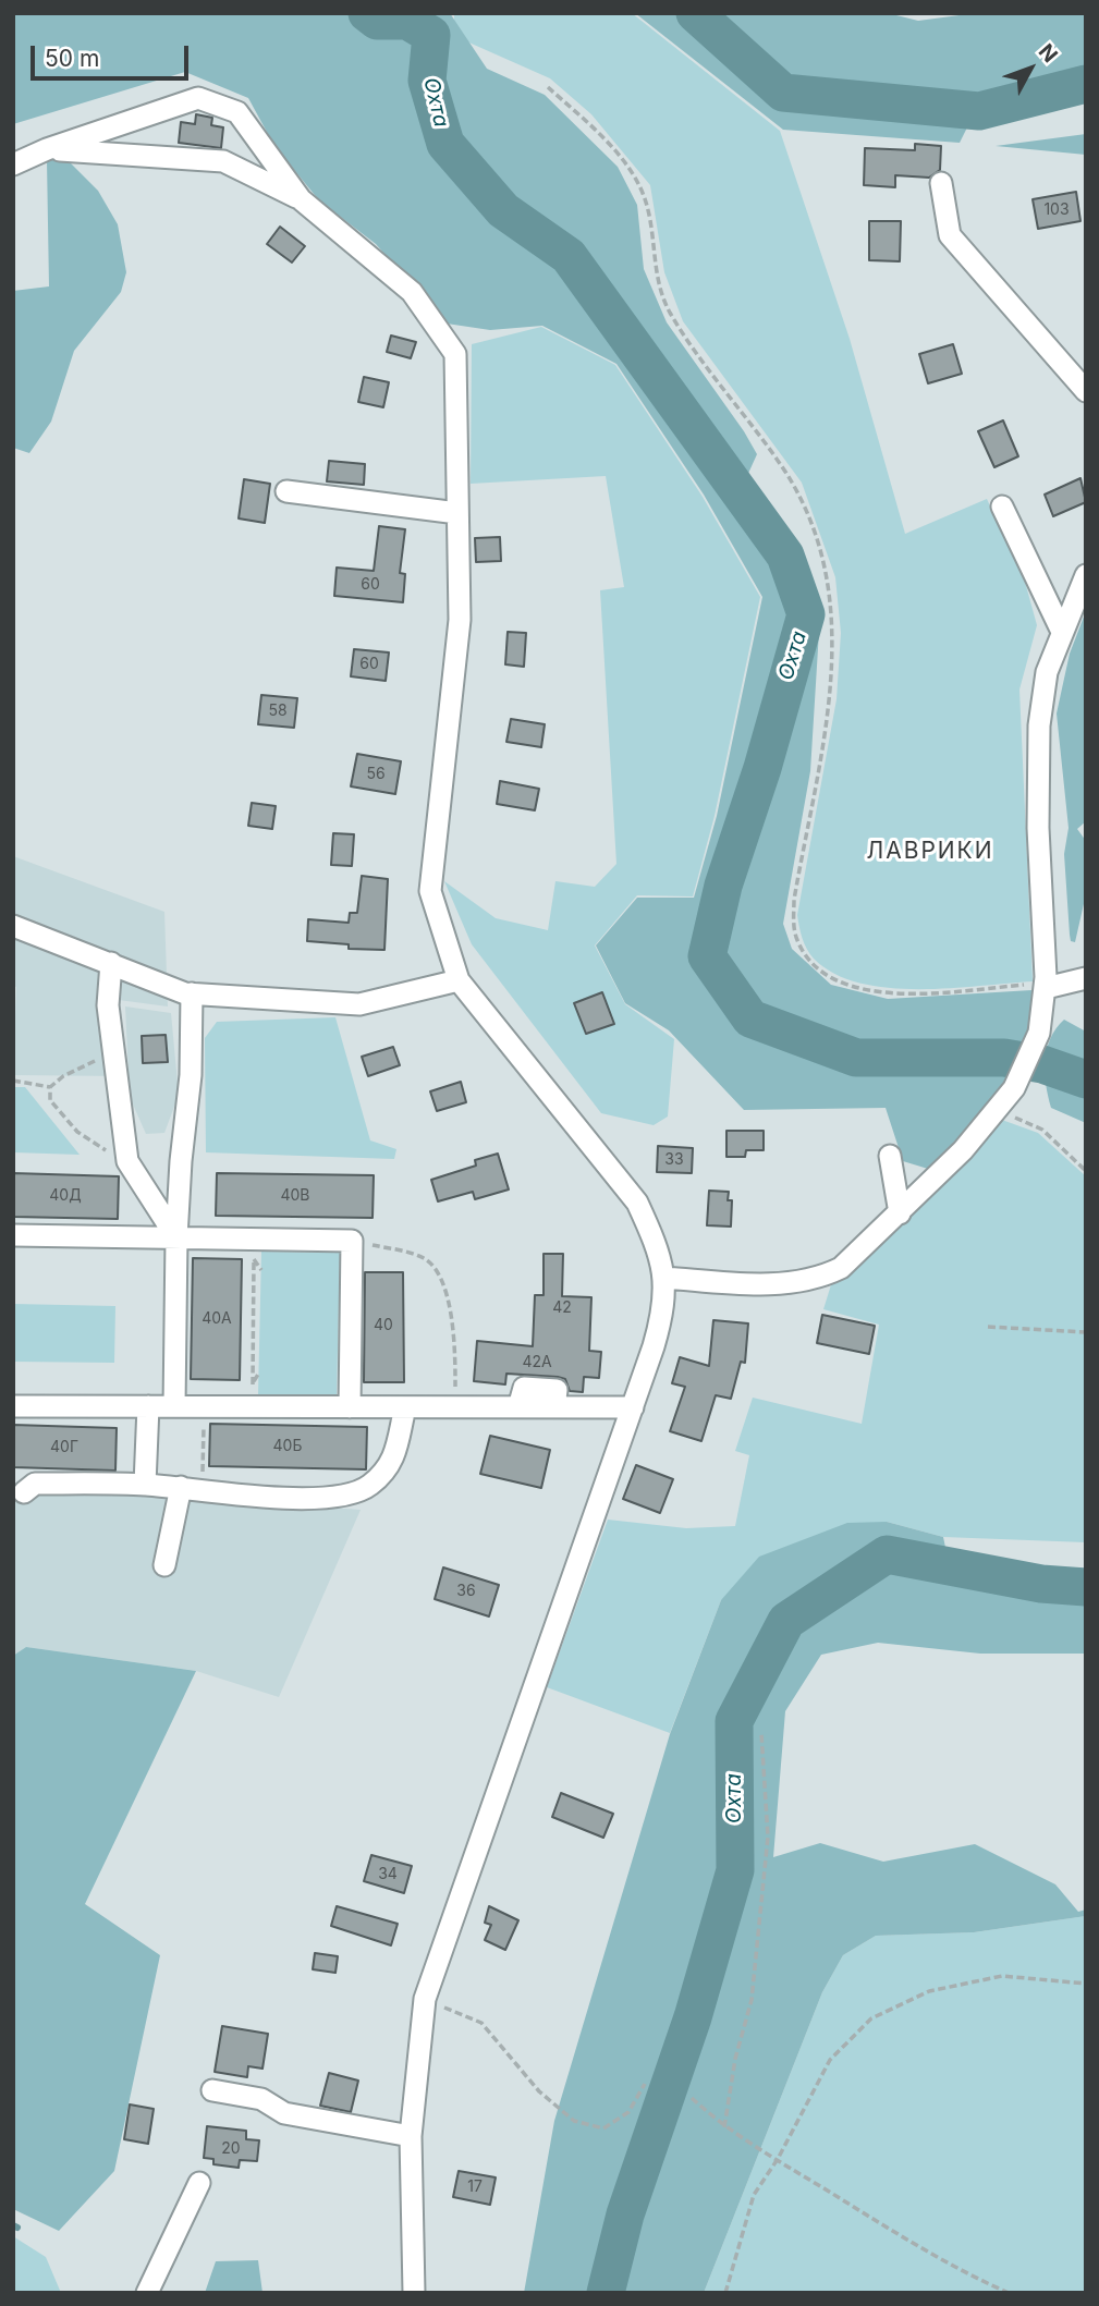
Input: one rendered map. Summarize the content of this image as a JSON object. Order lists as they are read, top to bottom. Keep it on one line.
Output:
{"districts":["ЛАВРИКИ"],"water":["Охта"],"house_numbers":["103","60","60","58","56","33","40Д","40В","42","40А","40","42А","40Б","40Г","36","34","20","17"],"scale_bar":"50 m","north":"top right"}
